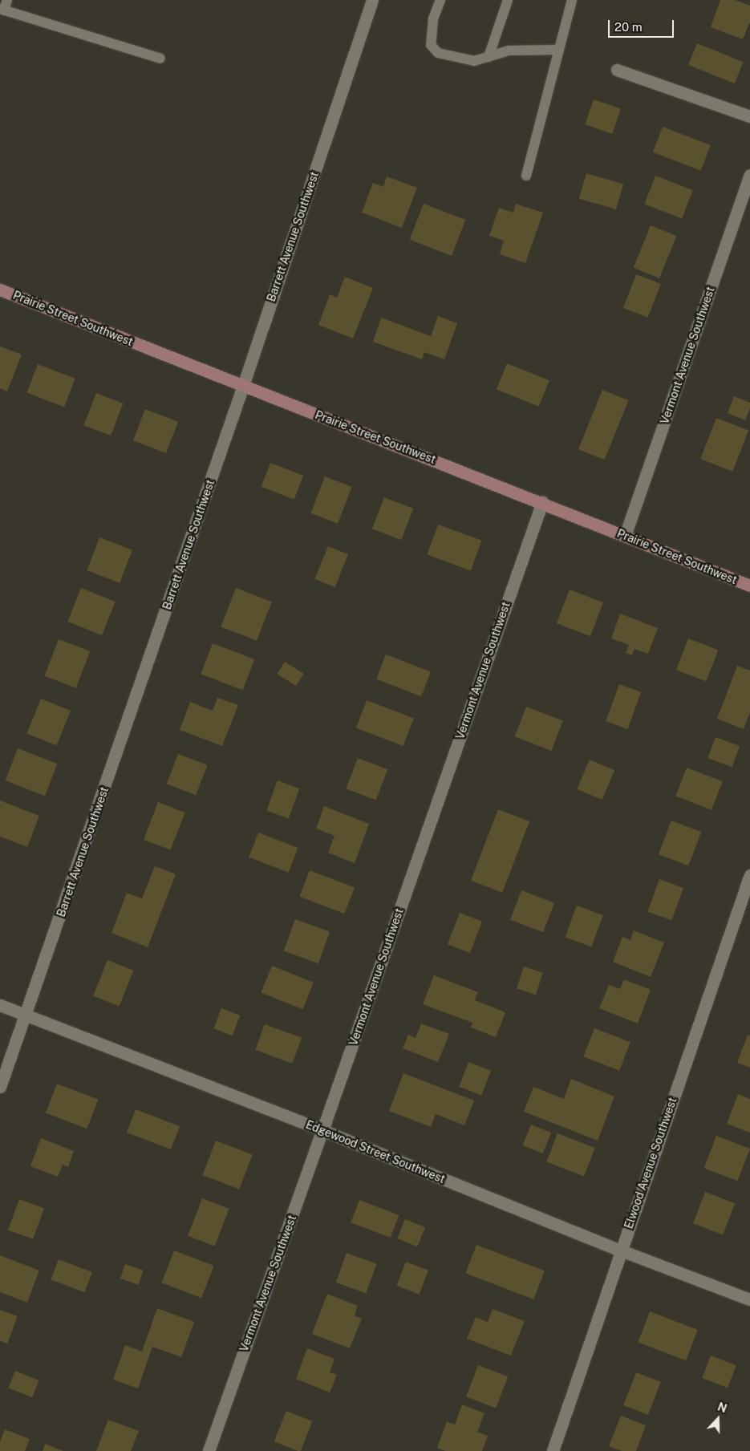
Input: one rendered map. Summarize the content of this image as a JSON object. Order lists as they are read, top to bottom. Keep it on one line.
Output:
{"streets":{"street":["Barrett Avenue Southwest","Prairie Street Southwest","Vermont Avenue Southwest","Edgewood Street Southwest","Elwood Avenue Southwest"]},"crossings":[["Barrett Avenue Southwest","Prairie Street Southwest"],["Barrett Avenue Southwest","Edgewood Street Southwest"],["Prairie Street Southwest","Vermont Avenue Southwest"],["Vermont Avenue Southwest","Edgewood Street Southwest"],["Edgewood Street Southwest","Elwood Avenue Southwest"]],"scale_bar":"20 m","north":"top"}
